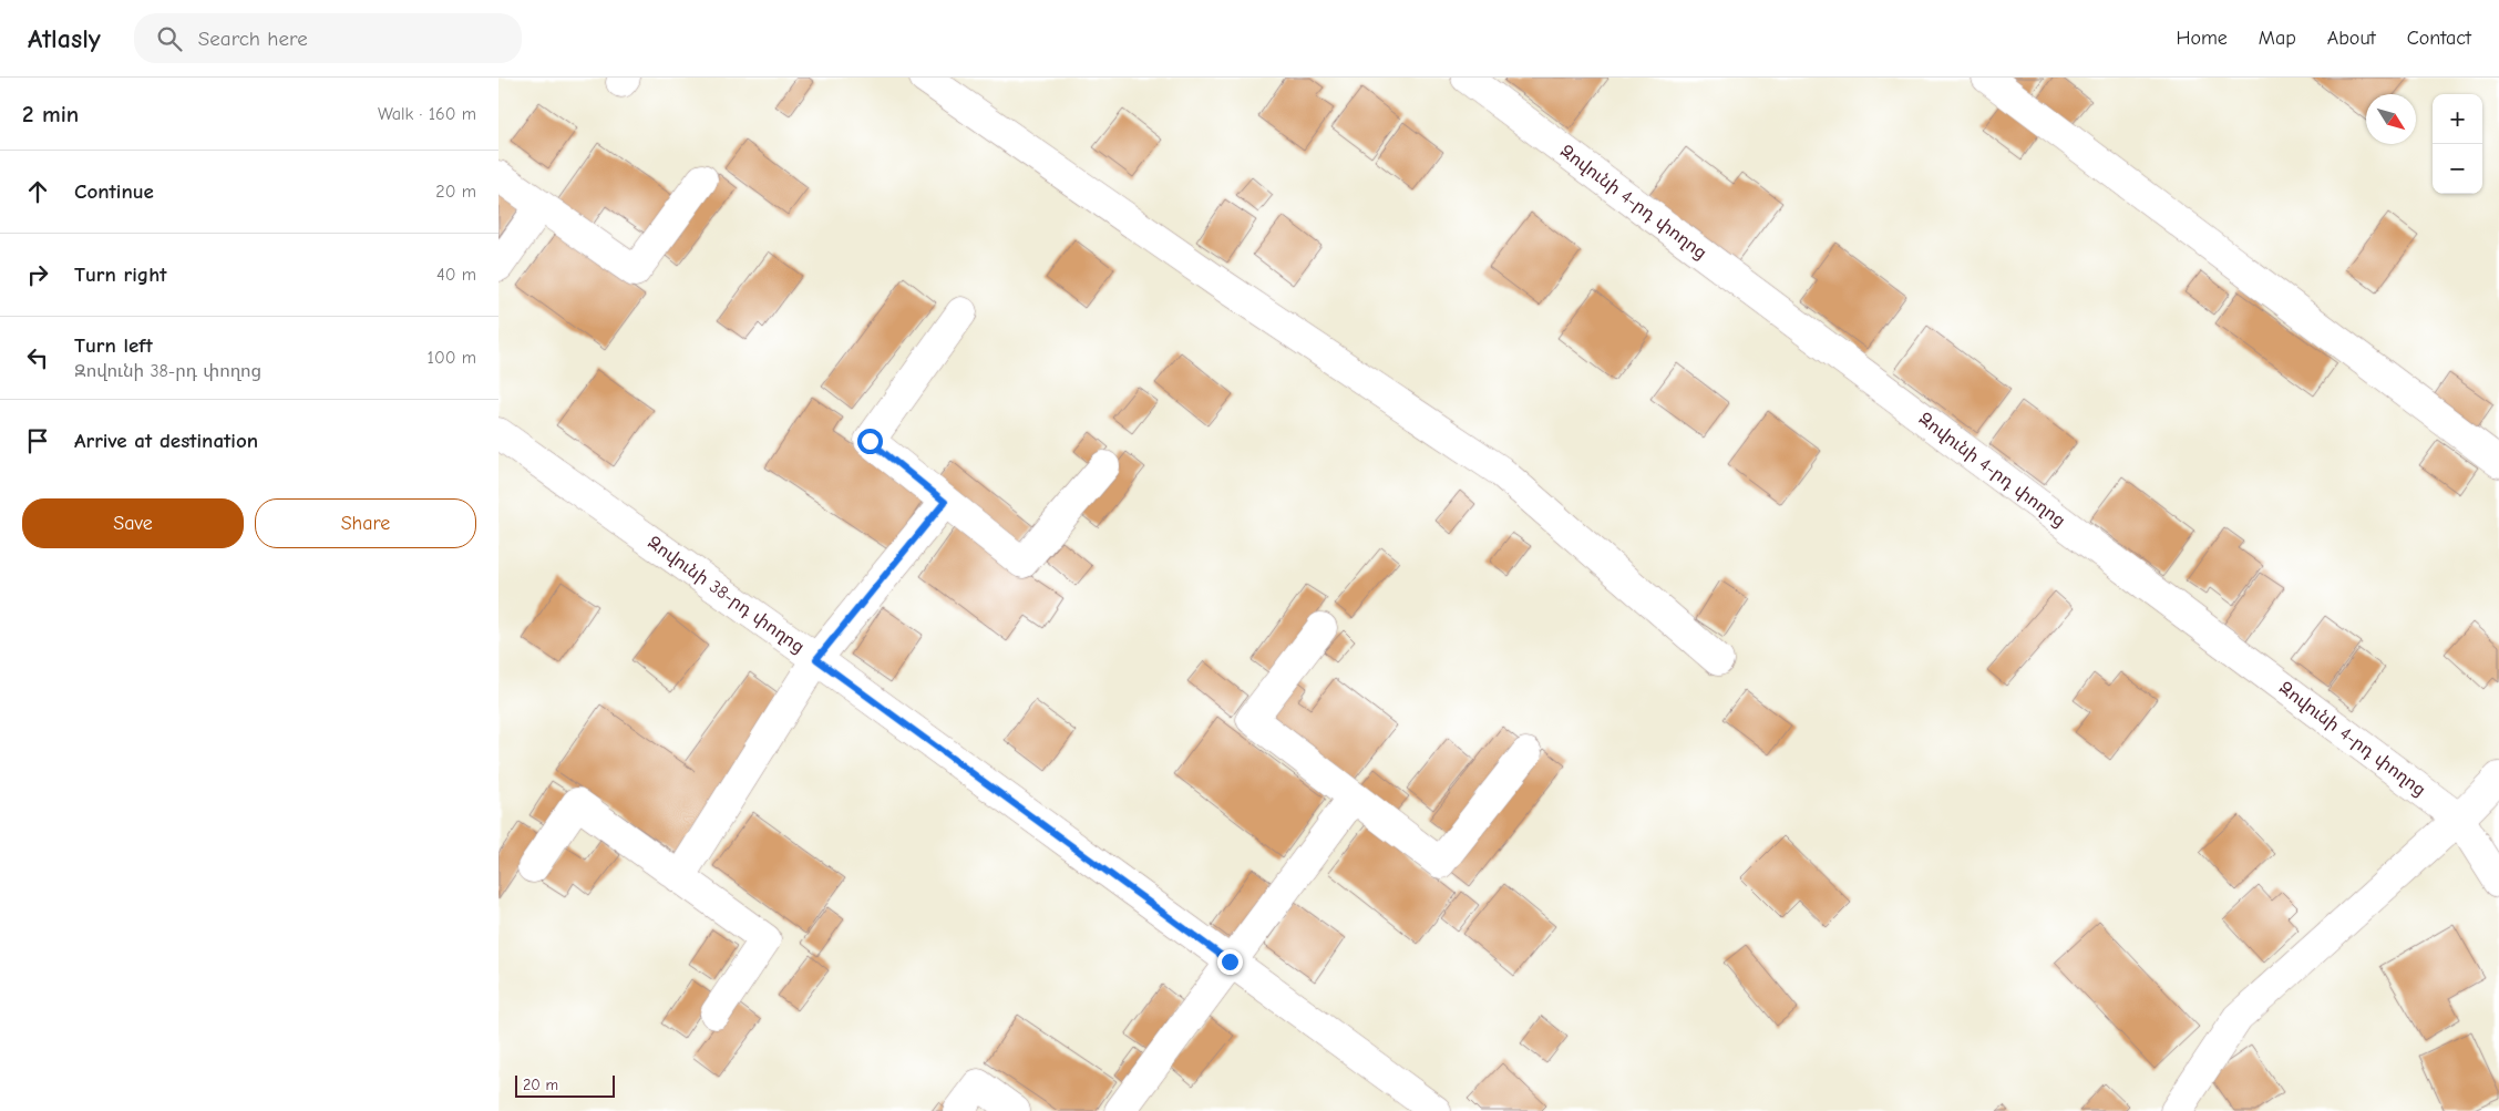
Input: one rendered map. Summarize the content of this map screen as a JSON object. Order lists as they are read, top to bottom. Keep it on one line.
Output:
{"streets":{"street":["Զովունի 4-րդ փողոց","Զովունի 38-րդ փողոց"]},"scale_bar":"20 m","north":"bottom right","page":{"header":"Atlasly","search":"Search here","nav":["Home","Map","About","Contact"],"heading":["2 min","Walk · 160 m"],"map_buttons":["+","−"],"list":[["Continue","20 m"],["Turn right","40 m"],["Turn left","Զովունի 38-րդ փողոց","100 m"],"Arrive at destination"],"buttons":["Save","Share"],"scale":"20 m"}}
